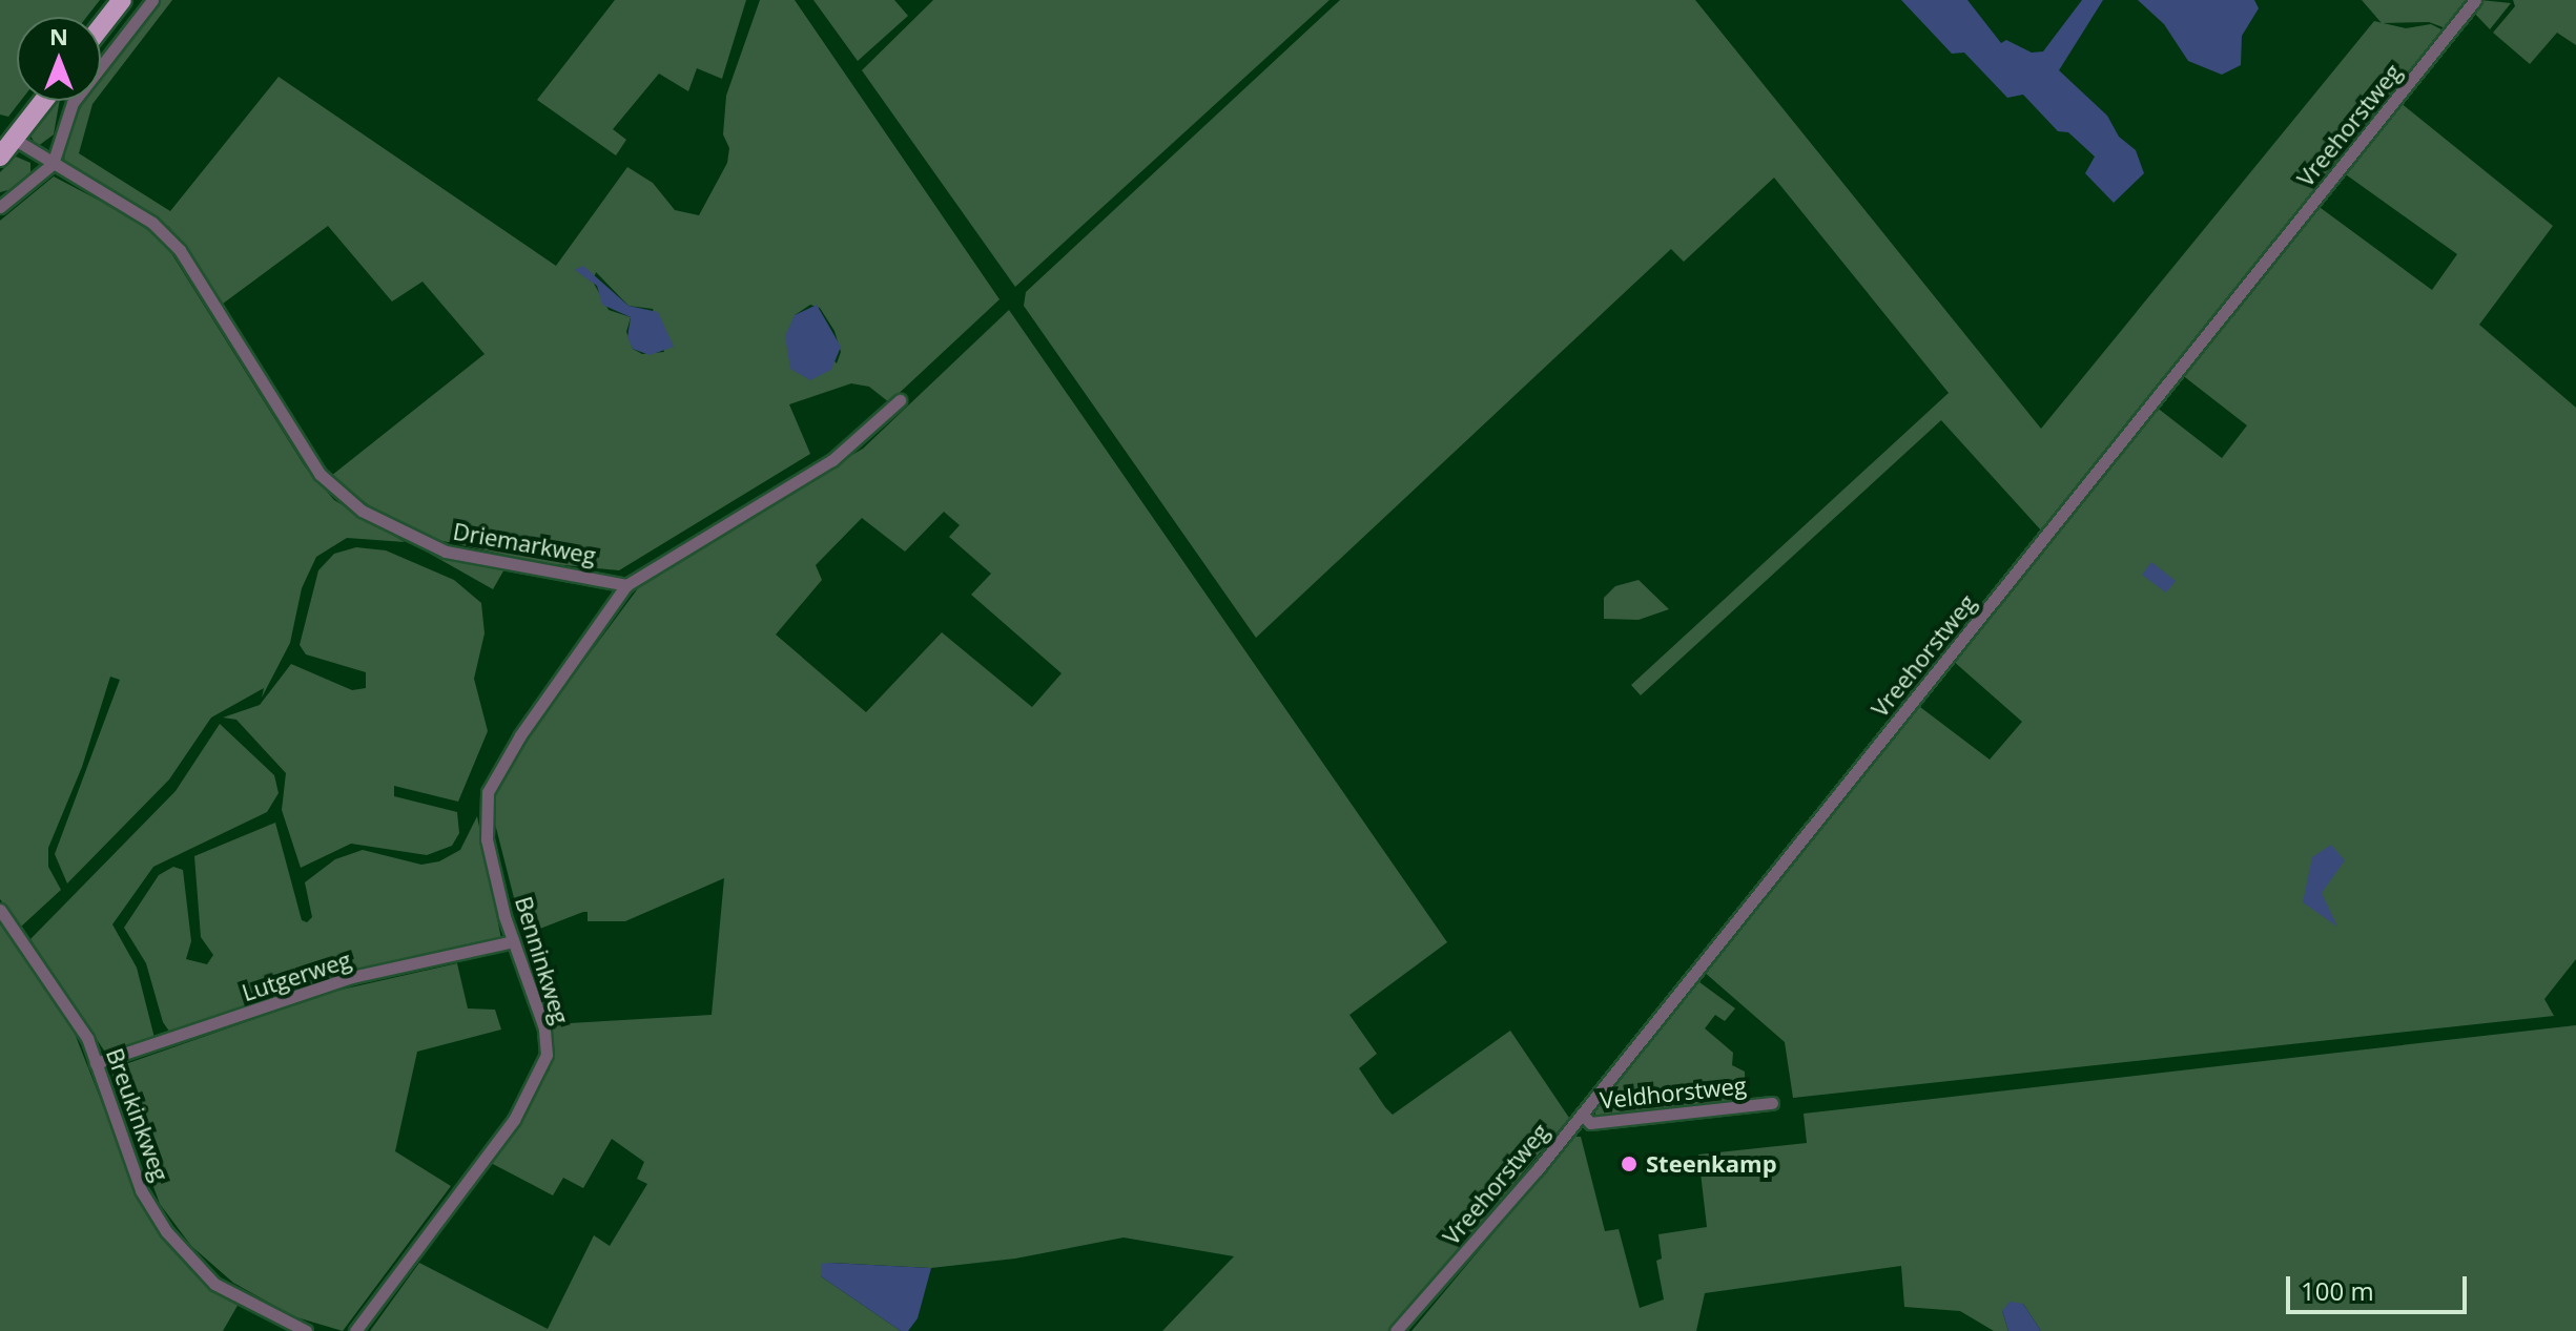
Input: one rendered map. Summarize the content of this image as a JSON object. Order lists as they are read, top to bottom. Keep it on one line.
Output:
{"streets":{"street":["Vreehorstweg","Driemarkweg","Benninkweg","Lutgerweg","Veldhorstweg","Breukinkweg"]},"crossings":[["Vreehorstweg","Veldhorstweg"],["Driemarkweg","Benninkweg"],["Benninkweg","Lutgerweg"],["Lutgerweg","Breukinkweg"]],"places":["Steenkamp"],"scale_bar":"100 m","north":"top"}
